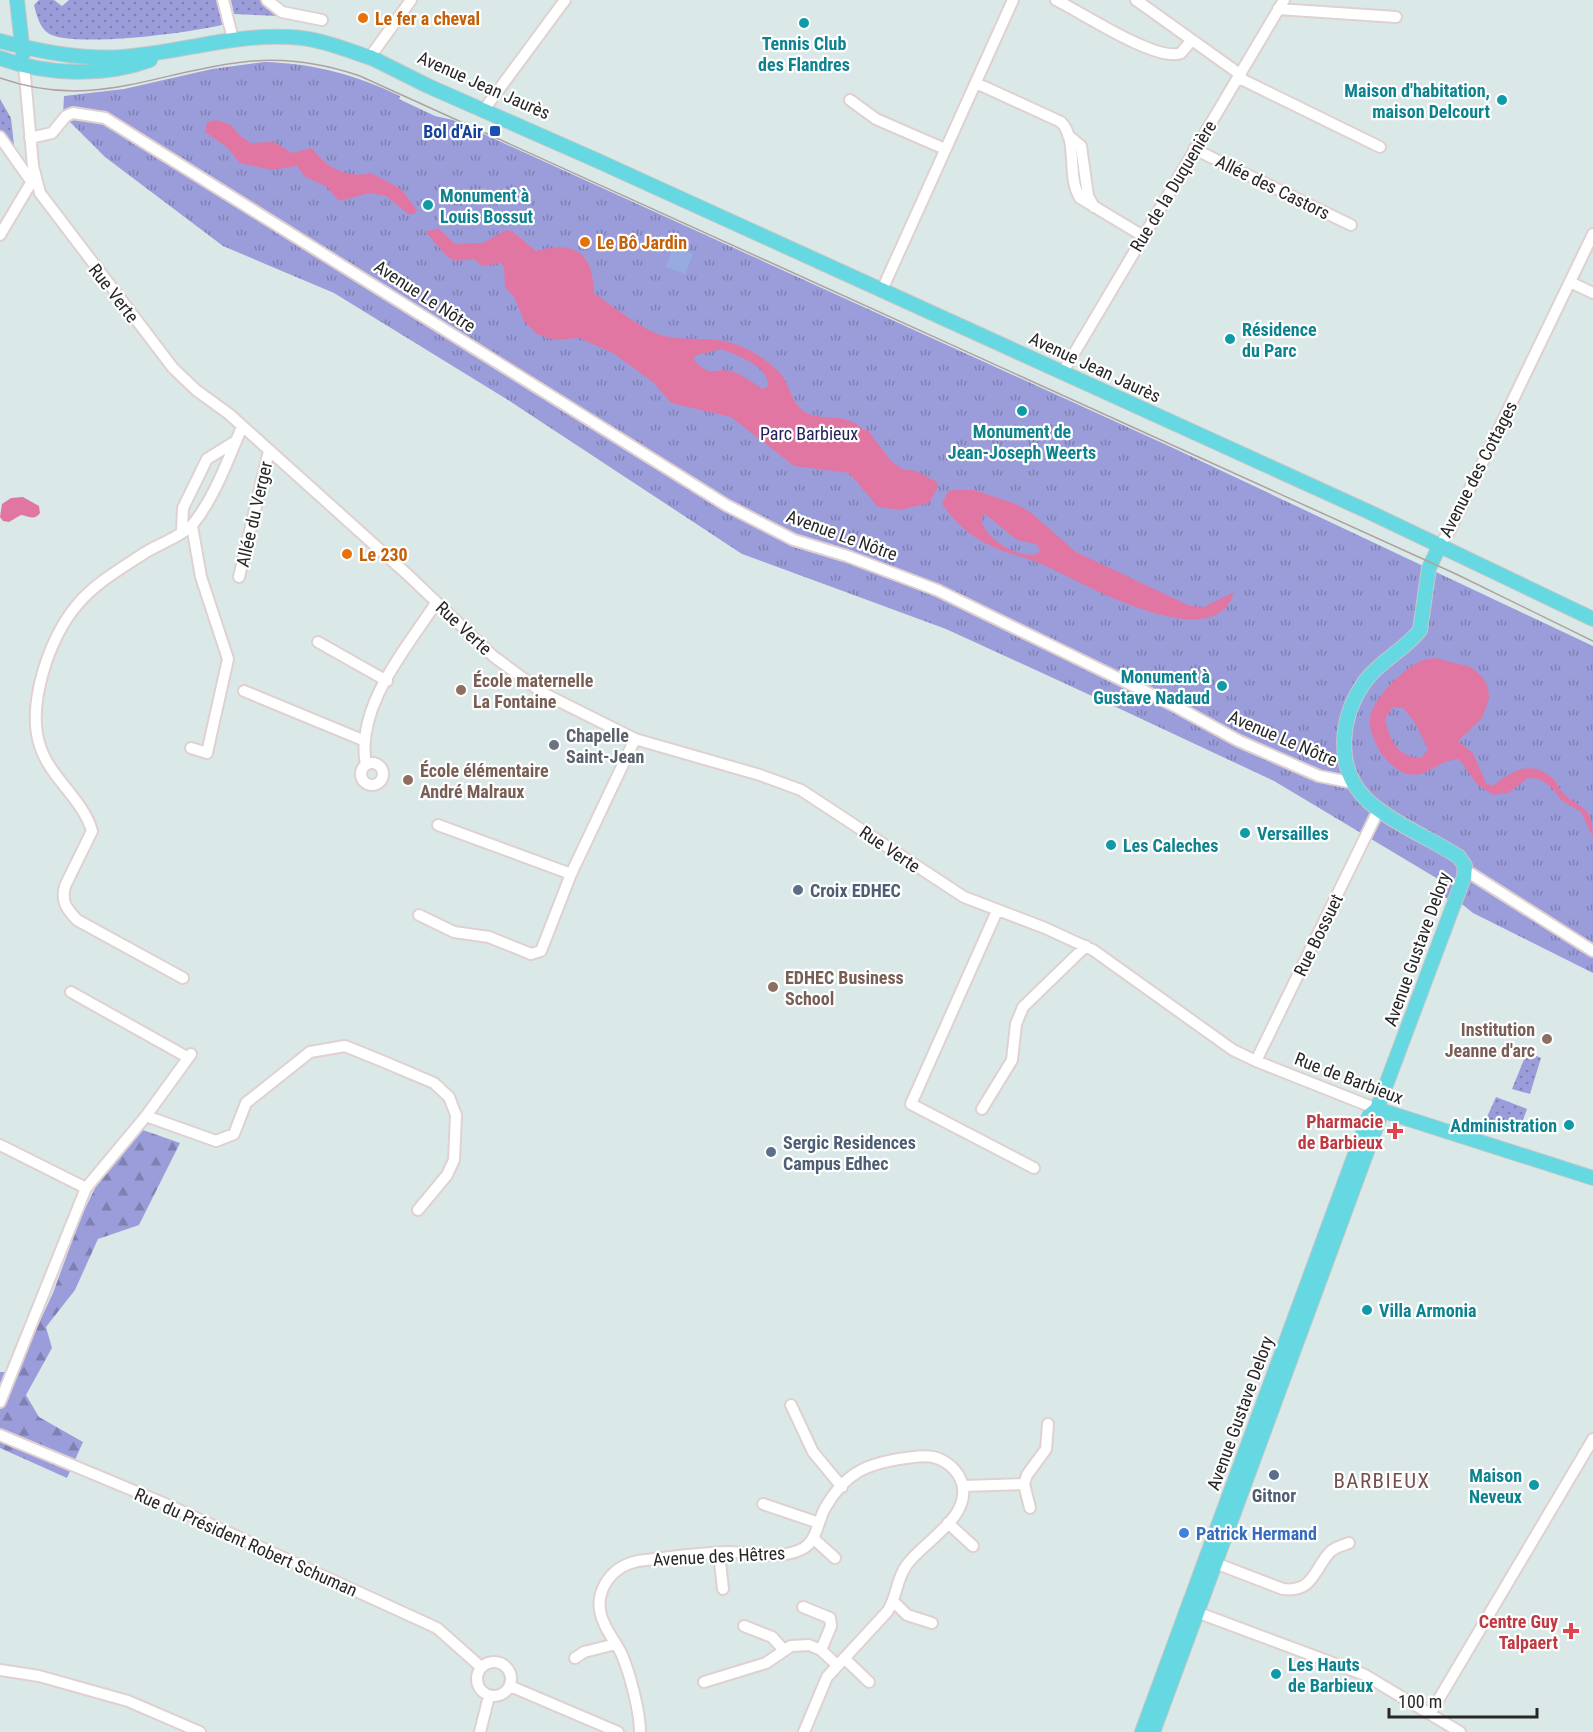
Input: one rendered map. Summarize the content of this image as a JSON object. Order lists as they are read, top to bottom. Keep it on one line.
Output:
{"streets":{"main road":["Avenue Jean Jaurès","Avenue Le Nôtre","Avenue Gustave Delory","Rue de Barbieux"],"street":["Rue de la Duquenière","Allée des Castors","Rue Verte","Avenue des Cottages","Allée du Verger","Rue Bossuet","Rue du Président Robert Schuman","Avenue des Hêtres"]},"crossings":[["Avenue Jean Jaurès","Rue de la Duquenière"],["Avenue Jean Jaurès","Rue Verte"],["Avenue Jean Jaurès","Avenue des Cottages"],["Rue de la Duquenière","Allée des Castors"],["Rue Verte","Avenue Le Nôtre"],["Rue Verte","Allée du Verger"],["Rue Verte","Rue de Barbieux"],["Avenue Le Nôtre","Rue Bossuet"],["Avenue Le Nôtre","Avenue Gustave Delory"],["Rue Bossuet","Rue de Barbieux"],["Avenue Gustave Delory","Rue de Barbieux"]],"districts":["BARBIEUX"],"parks":["Parc Barbieux"],"places":{"other":["Le fer a cheval","Tennis Club des Flandres","Maison d'habitation, maison Delcourt","Monument à Louis Bossut","Le Bô Jardin","Résidence du Parc","Monument de Jean-Joseph Weerts","Le 230","Monument à Gustave Nadaud","École maternelle La Fontaine","Chapelle Saint-Jean","École élémentaire André Malraux","Versailles","Les Caleches","Croix EDHEC","EDHEC Business School","Institution Jeanne d'arc","Administration","Sergic Residences Campus Edhec","Villa Armonia","Gitnor","Maison Neveux","Patrick Hermand","Les Hauts de Barbieux"],"transit":["Bol d'Air"],"health":["Pharmacie de Barbieux","Centre Guy Talpaert"]},"scale_bar":"100 m"}
